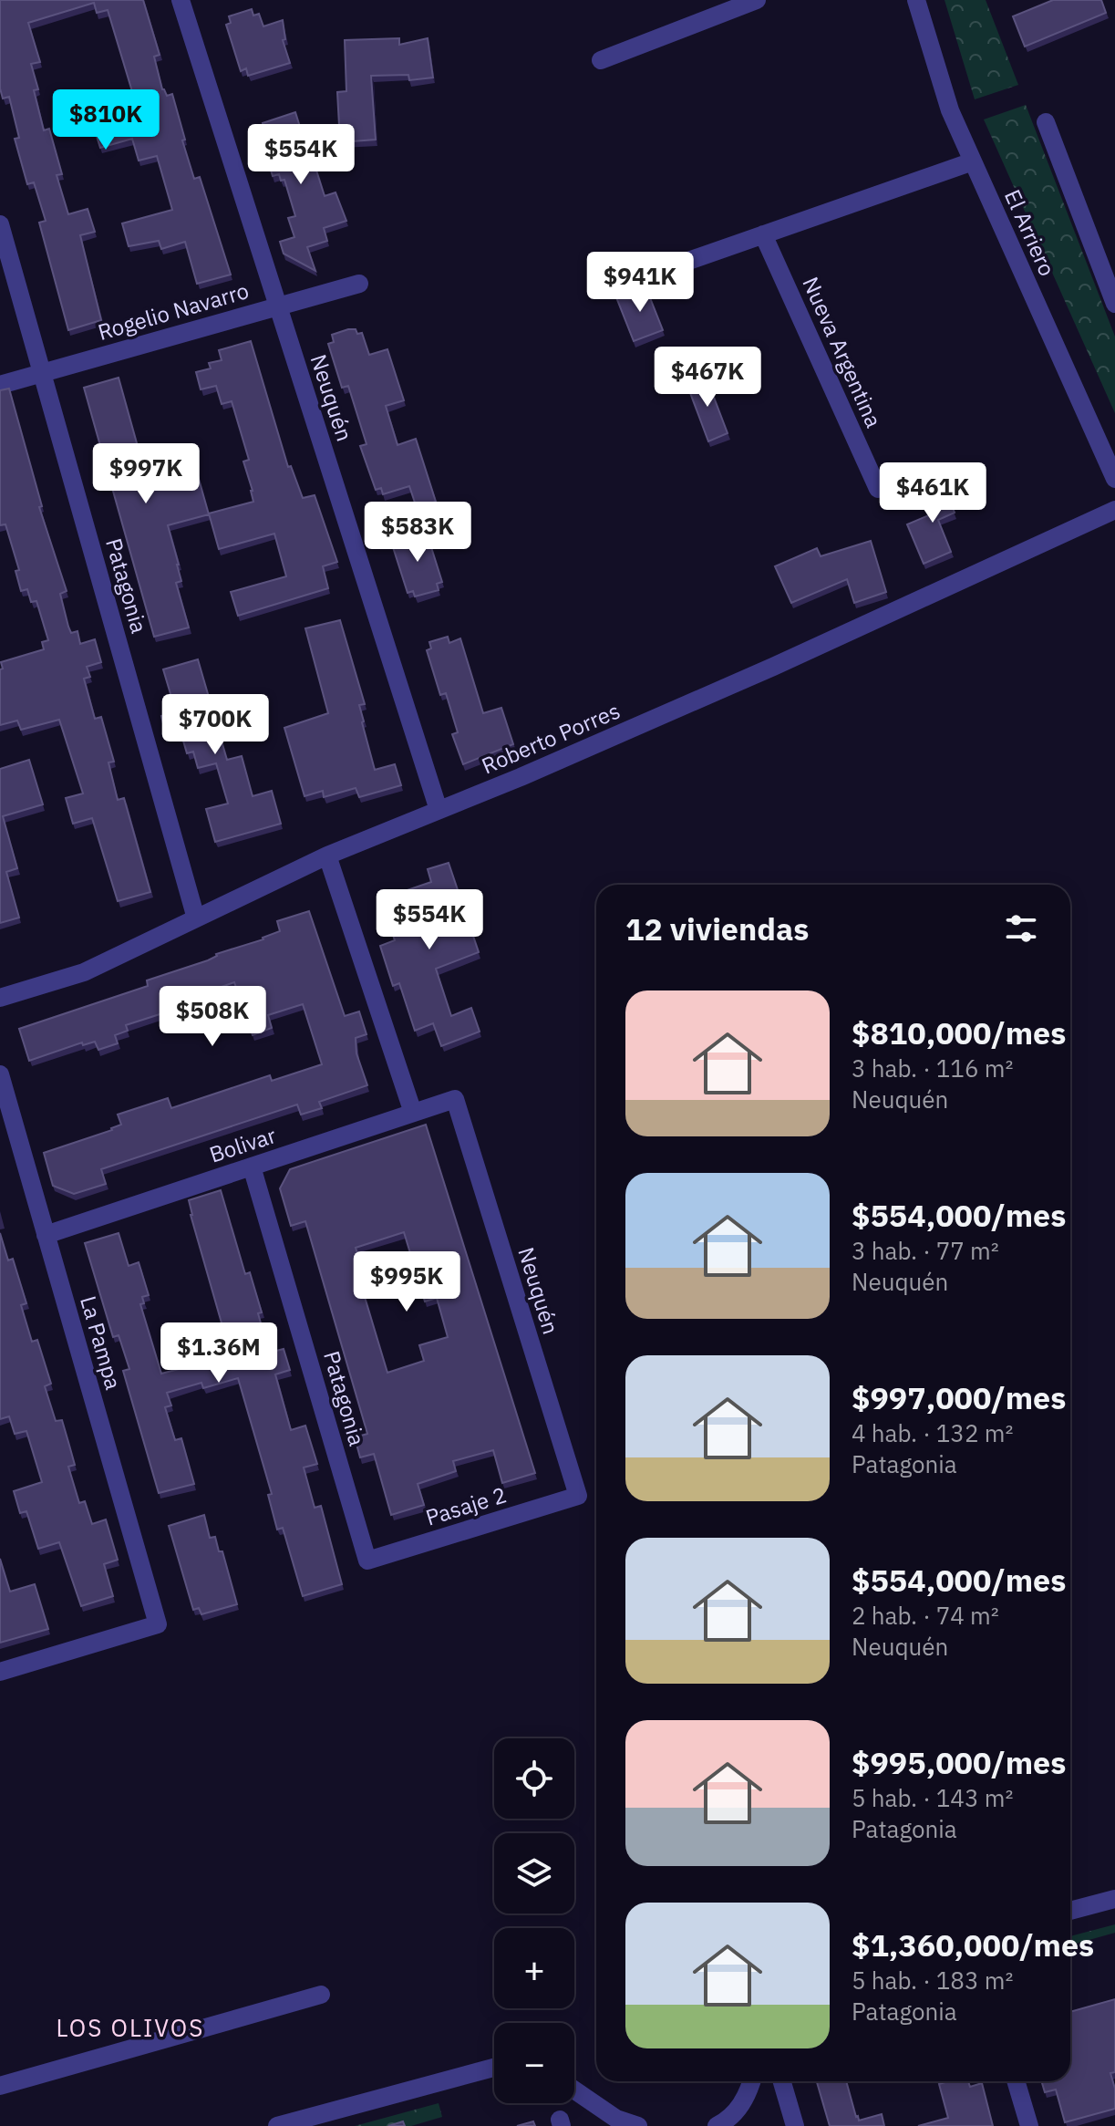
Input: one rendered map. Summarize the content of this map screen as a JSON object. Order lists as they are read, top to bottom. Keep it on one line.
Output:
{"streets":{"street":["El Arriero","Rogelio Navarro","Nueva Argentina","Neuquén","Patagonia","Roberto Porres","Bolivar","La Pampa","Pasaje 2"]},"crossings":[["Rogelio Navarro","Neuquén"],["Rogelio Navarro","Patagonia"],["Neuquén","Roberto Porres"],["Neuquén","Bolivar"],["Neuquén","Pasaje 2"],["Patagonia","Roberto Porres"],["Patagonia","Bolivar"],["Patagonia","Pasaje 2"],["Bolivar","La Pampa"]],"districts":["LOS OLIVOS"],"page":{"price":["$810K","$554K","$941K","$467K","$997K","$461K","$583K","$700K","$554K","$508K","$995K","$1.36M"],"heading":"12 viviendas","list":[{"name":"$810,000/mes","note":"3 hab. · 116 m² · Neuquén"},{"name":"$554,000/mes","note":"3 hab. · 77 m² · Neuquén"},{"name":"$997,000/mes","note":"4 hab. · 132 m² · Patagonia"},{"name":"$554,000/mes","note":"2 hab. · 74 m² · Neuquén"},{"name":"$995,000/mes","note":"5 hab. · 143 m² · Patagonia"},{"name":"$1,360,000/mes","note":"5 hab. · 183 m² · Patagonia"}],"map_buttons":["+","−"]}}
